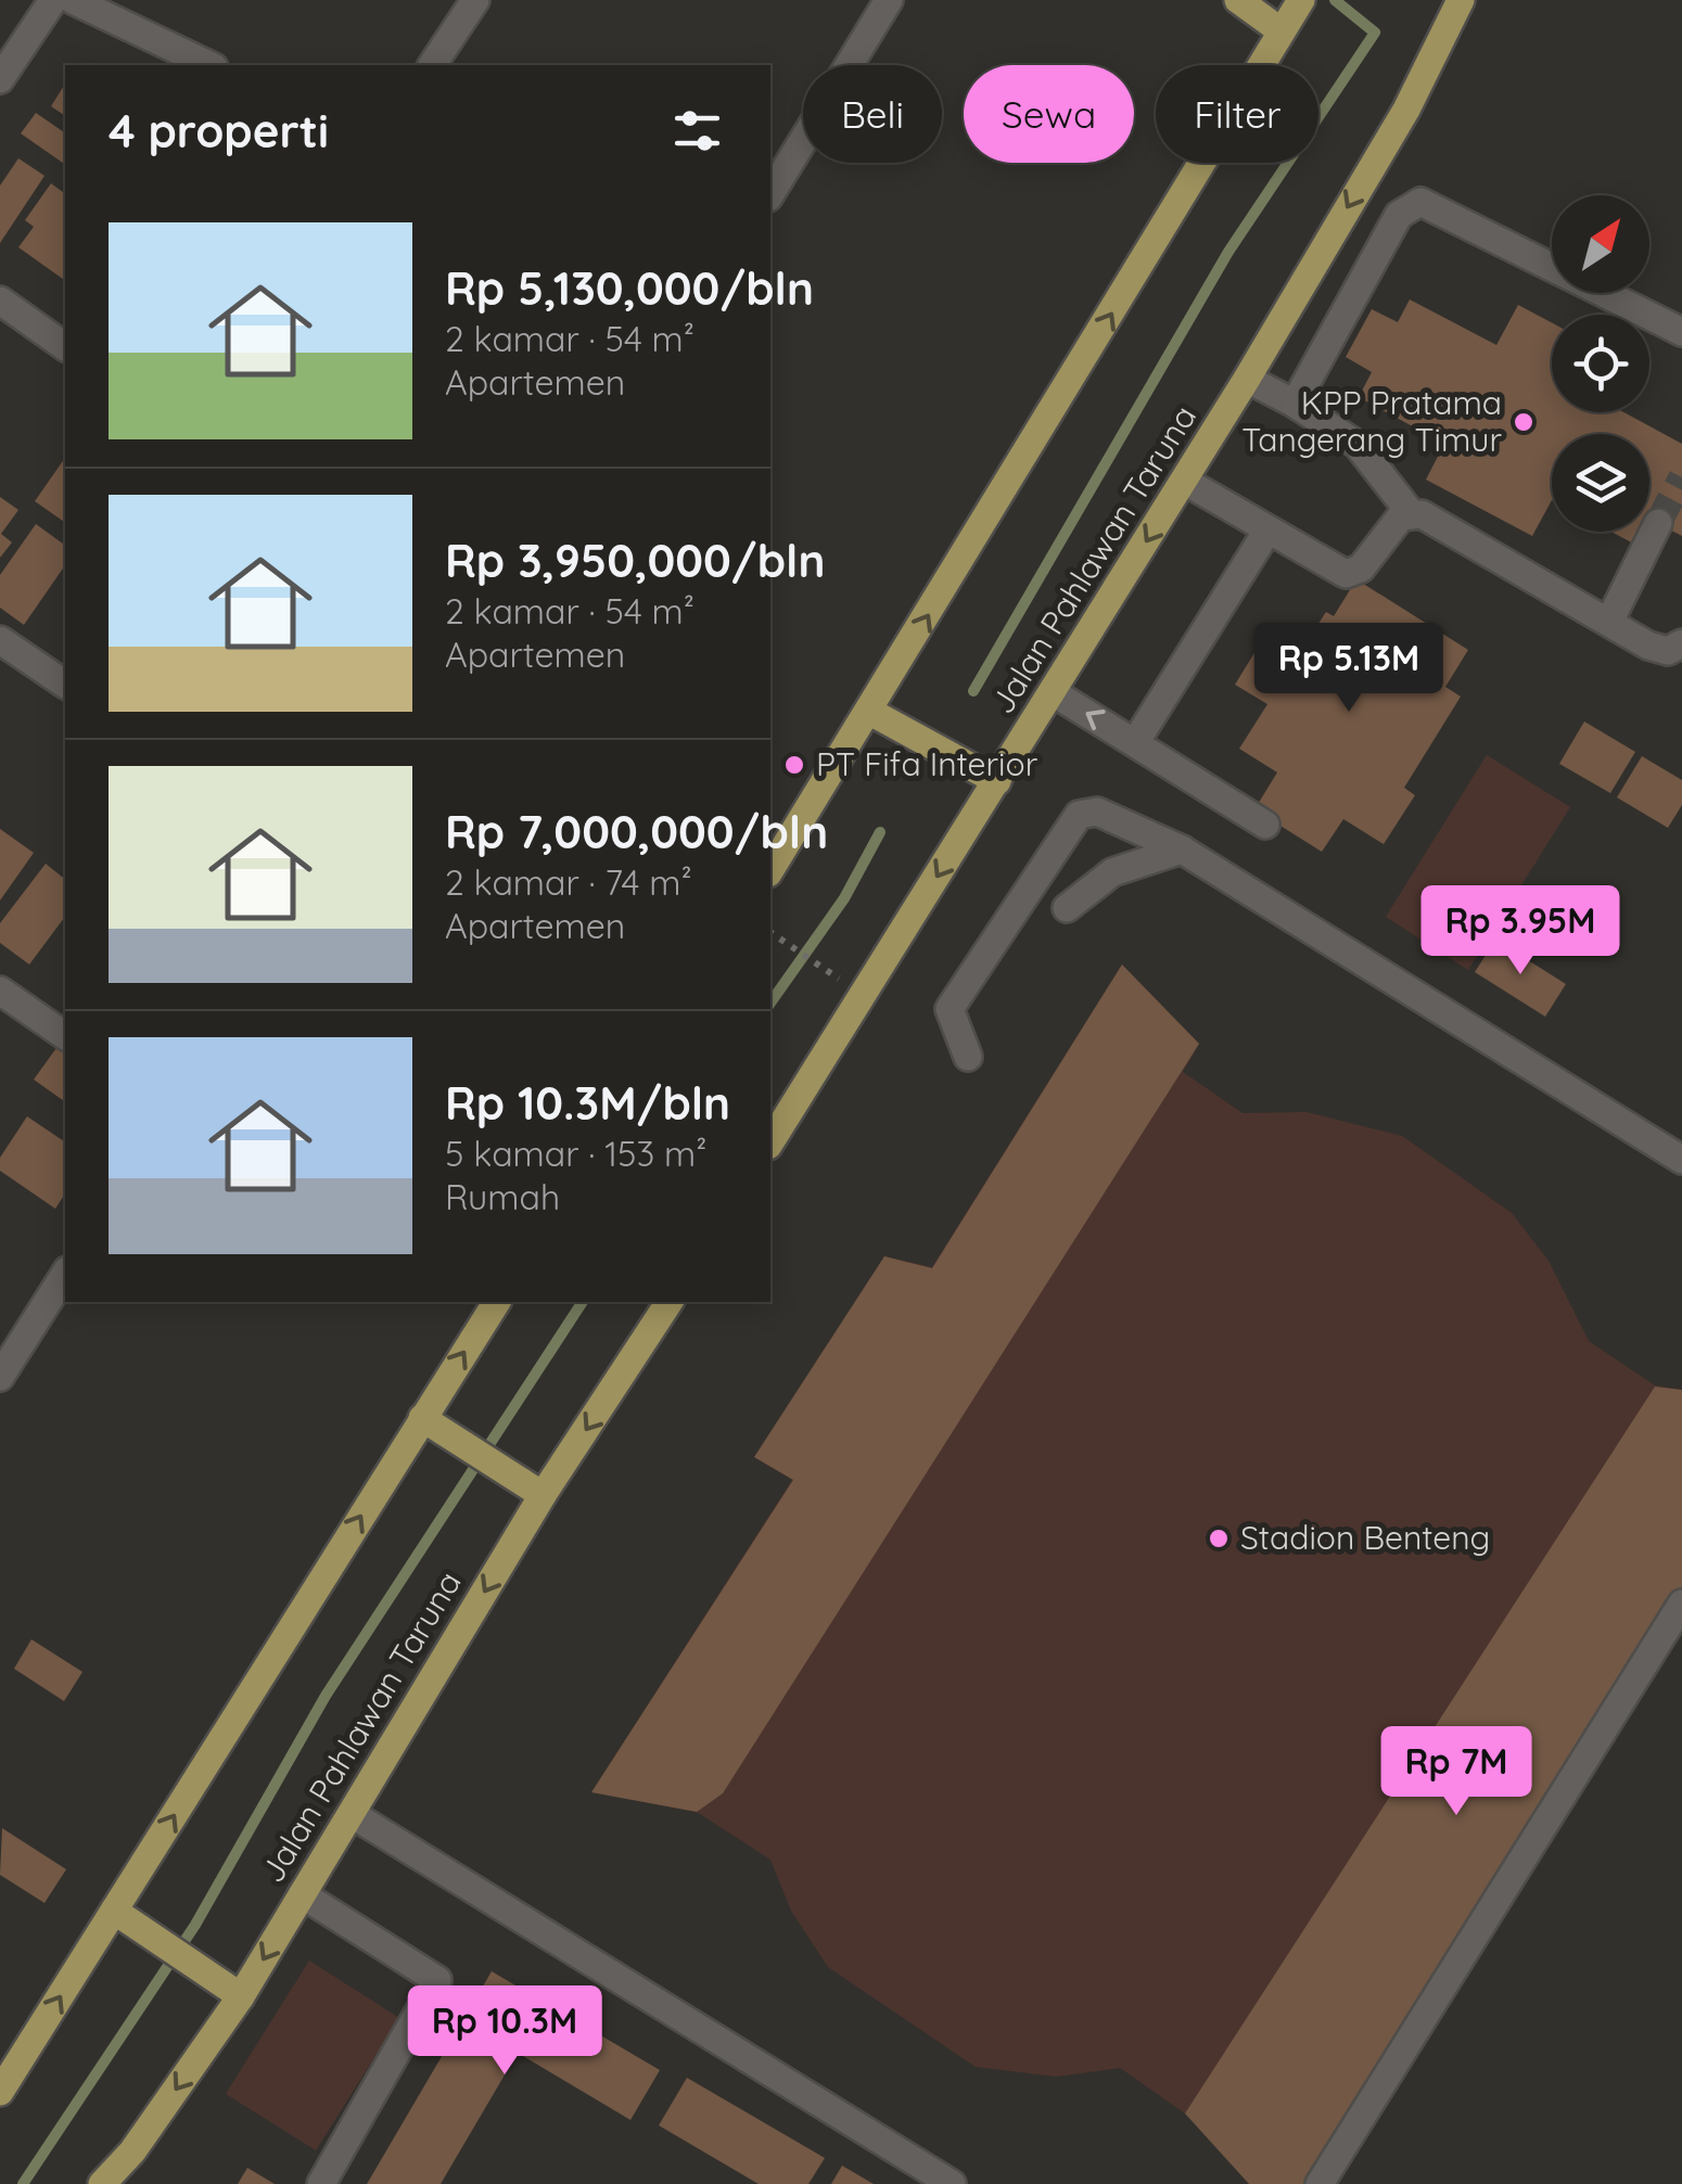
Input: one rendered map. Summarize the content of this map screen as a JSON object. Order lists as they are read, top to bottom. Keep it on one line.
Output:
{"streets":{"main road":["Jalan Pahlawan Taruna"]},"places":["KPP Pratama Tangerang Timur","PT Fifa Interior","Stadion Benteng"],"north":"top right","page":{"chip":["Beli","Sewa","Filter"],"heading":"4 properti","list":[{"name":"Rp 5,130,000/bln","note":"2 kamar · 54 m² · Apartemen"},{"name":"Rp 3,950,000/bln","note":"2 kamar · 54 m² · Apartemen"},{"name":"Rp 7,000,000/bln","note":"2 kamar · 74 m² · Apartemen"},{"name":"Rp 10.3M/bln","note":"5 kamar · 153 m² · Rumah"}],"price":["Rp 5.13M","Rp 3.95M","Rp 7M","Rp 10.3M"]}}
